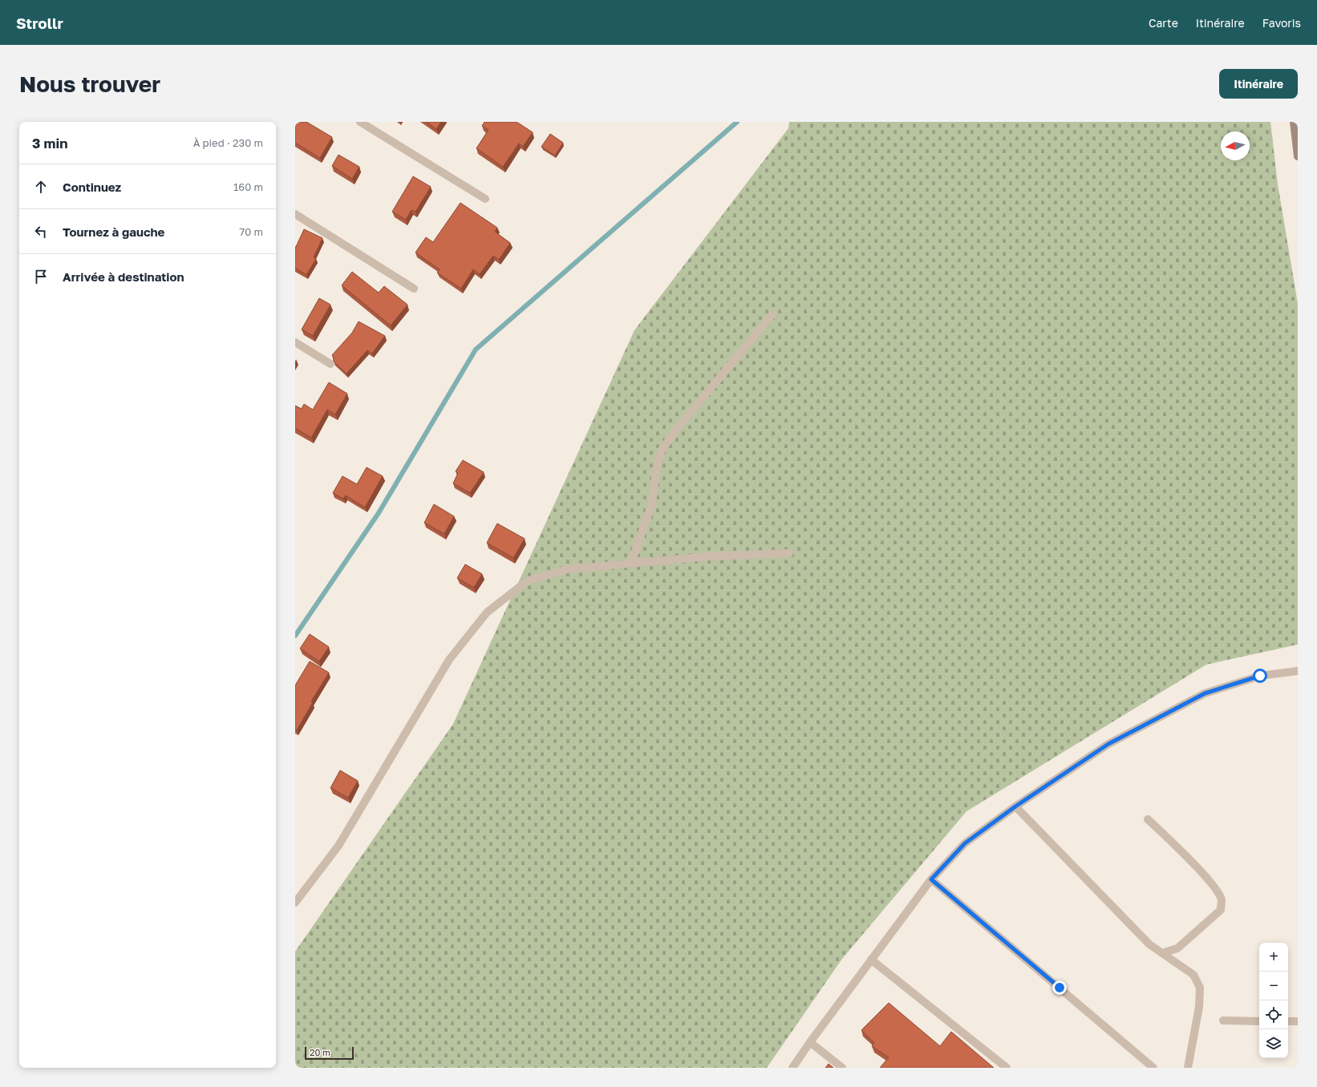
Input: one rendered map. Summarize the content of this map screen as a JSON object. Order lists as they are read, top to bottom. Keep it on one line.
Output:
{"scale_bar":"20 m","north":"left","page":{"header":"Strollr","nav":["Carte","Itinéraire","Favoris"],"buttons":"Itinéraire","title":"Nous trouver","heading":["3 min","À pied · 230 m"],"list":[["Continuez","160 m"],["Tournez à gauche","70 m"],"Arrivée à destination"],"map_buttons":["+","−"],"scale":"20 m"}}
